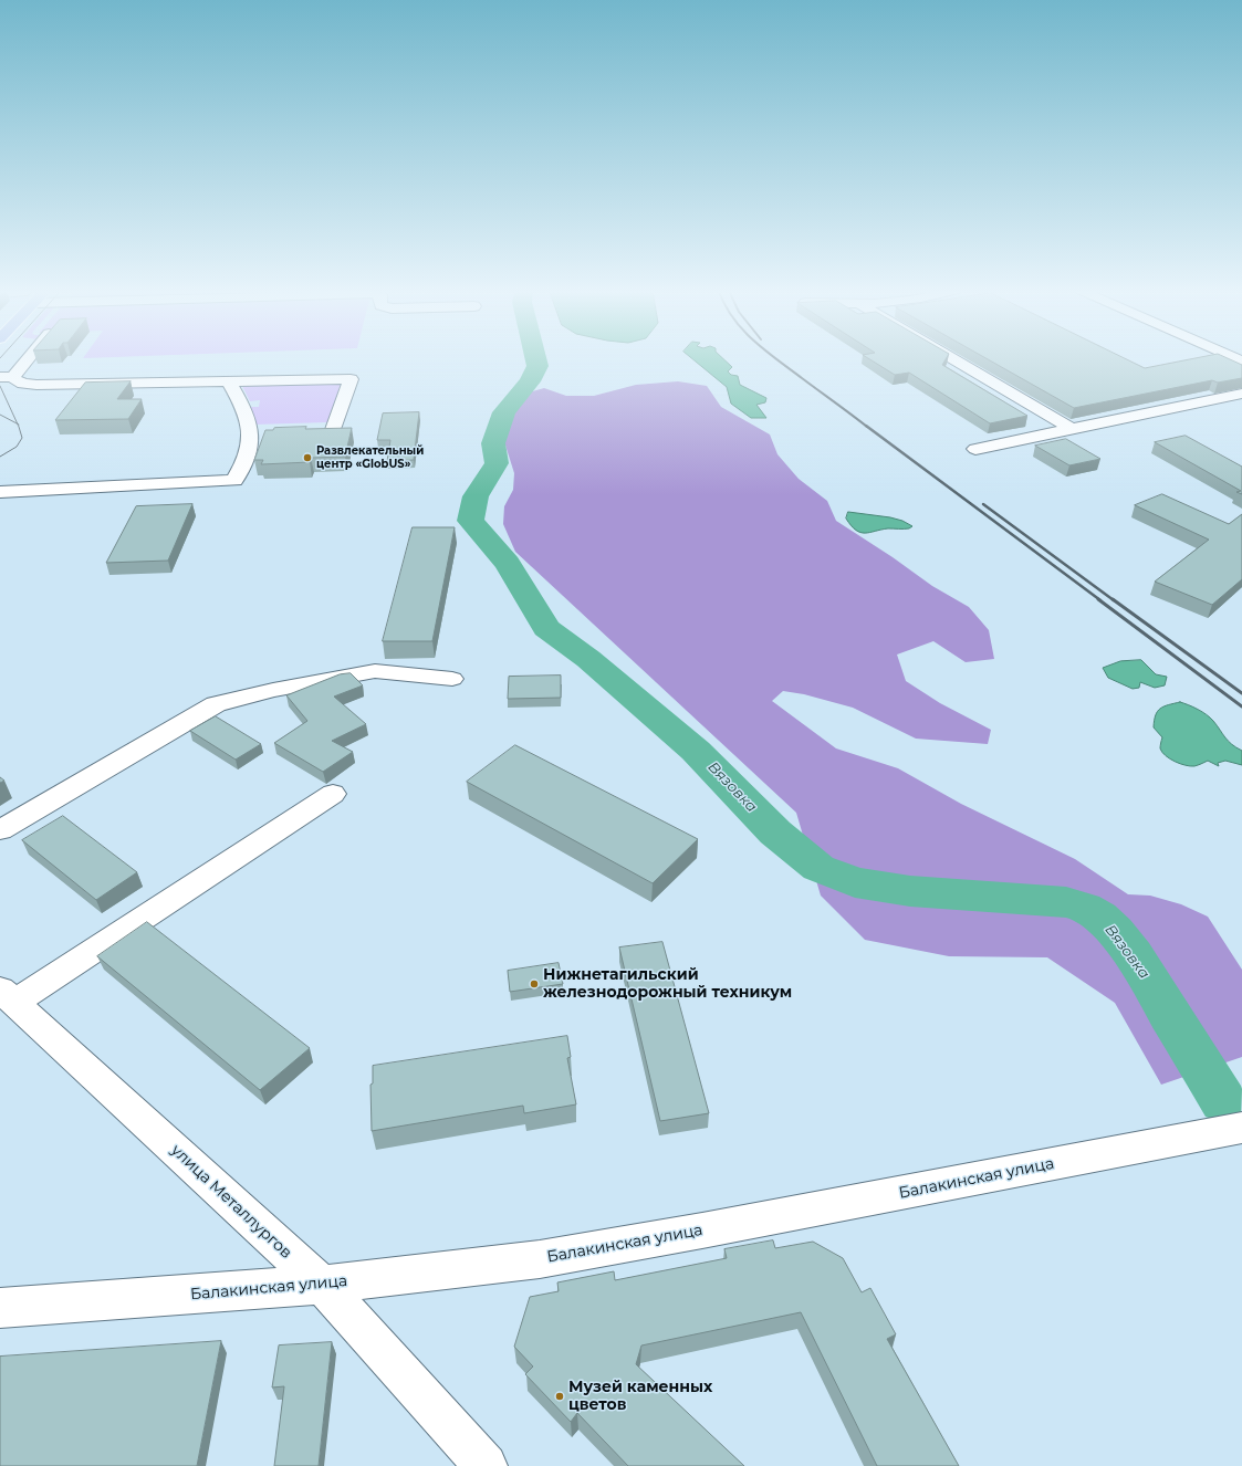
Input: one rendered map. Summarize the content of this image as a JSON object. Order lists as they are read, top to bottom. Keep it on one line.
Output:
{"streets":{"street":["Балакинская улица","улица Металлургов"]},"crossings":[["Балакинская улица","улица Металлургов"]],"water":["Вязовка"],"places":["Развлекательный центр «GlobUS»","Нижнетагильский железнодорожный техникум","Музей каменных цветов"]}
